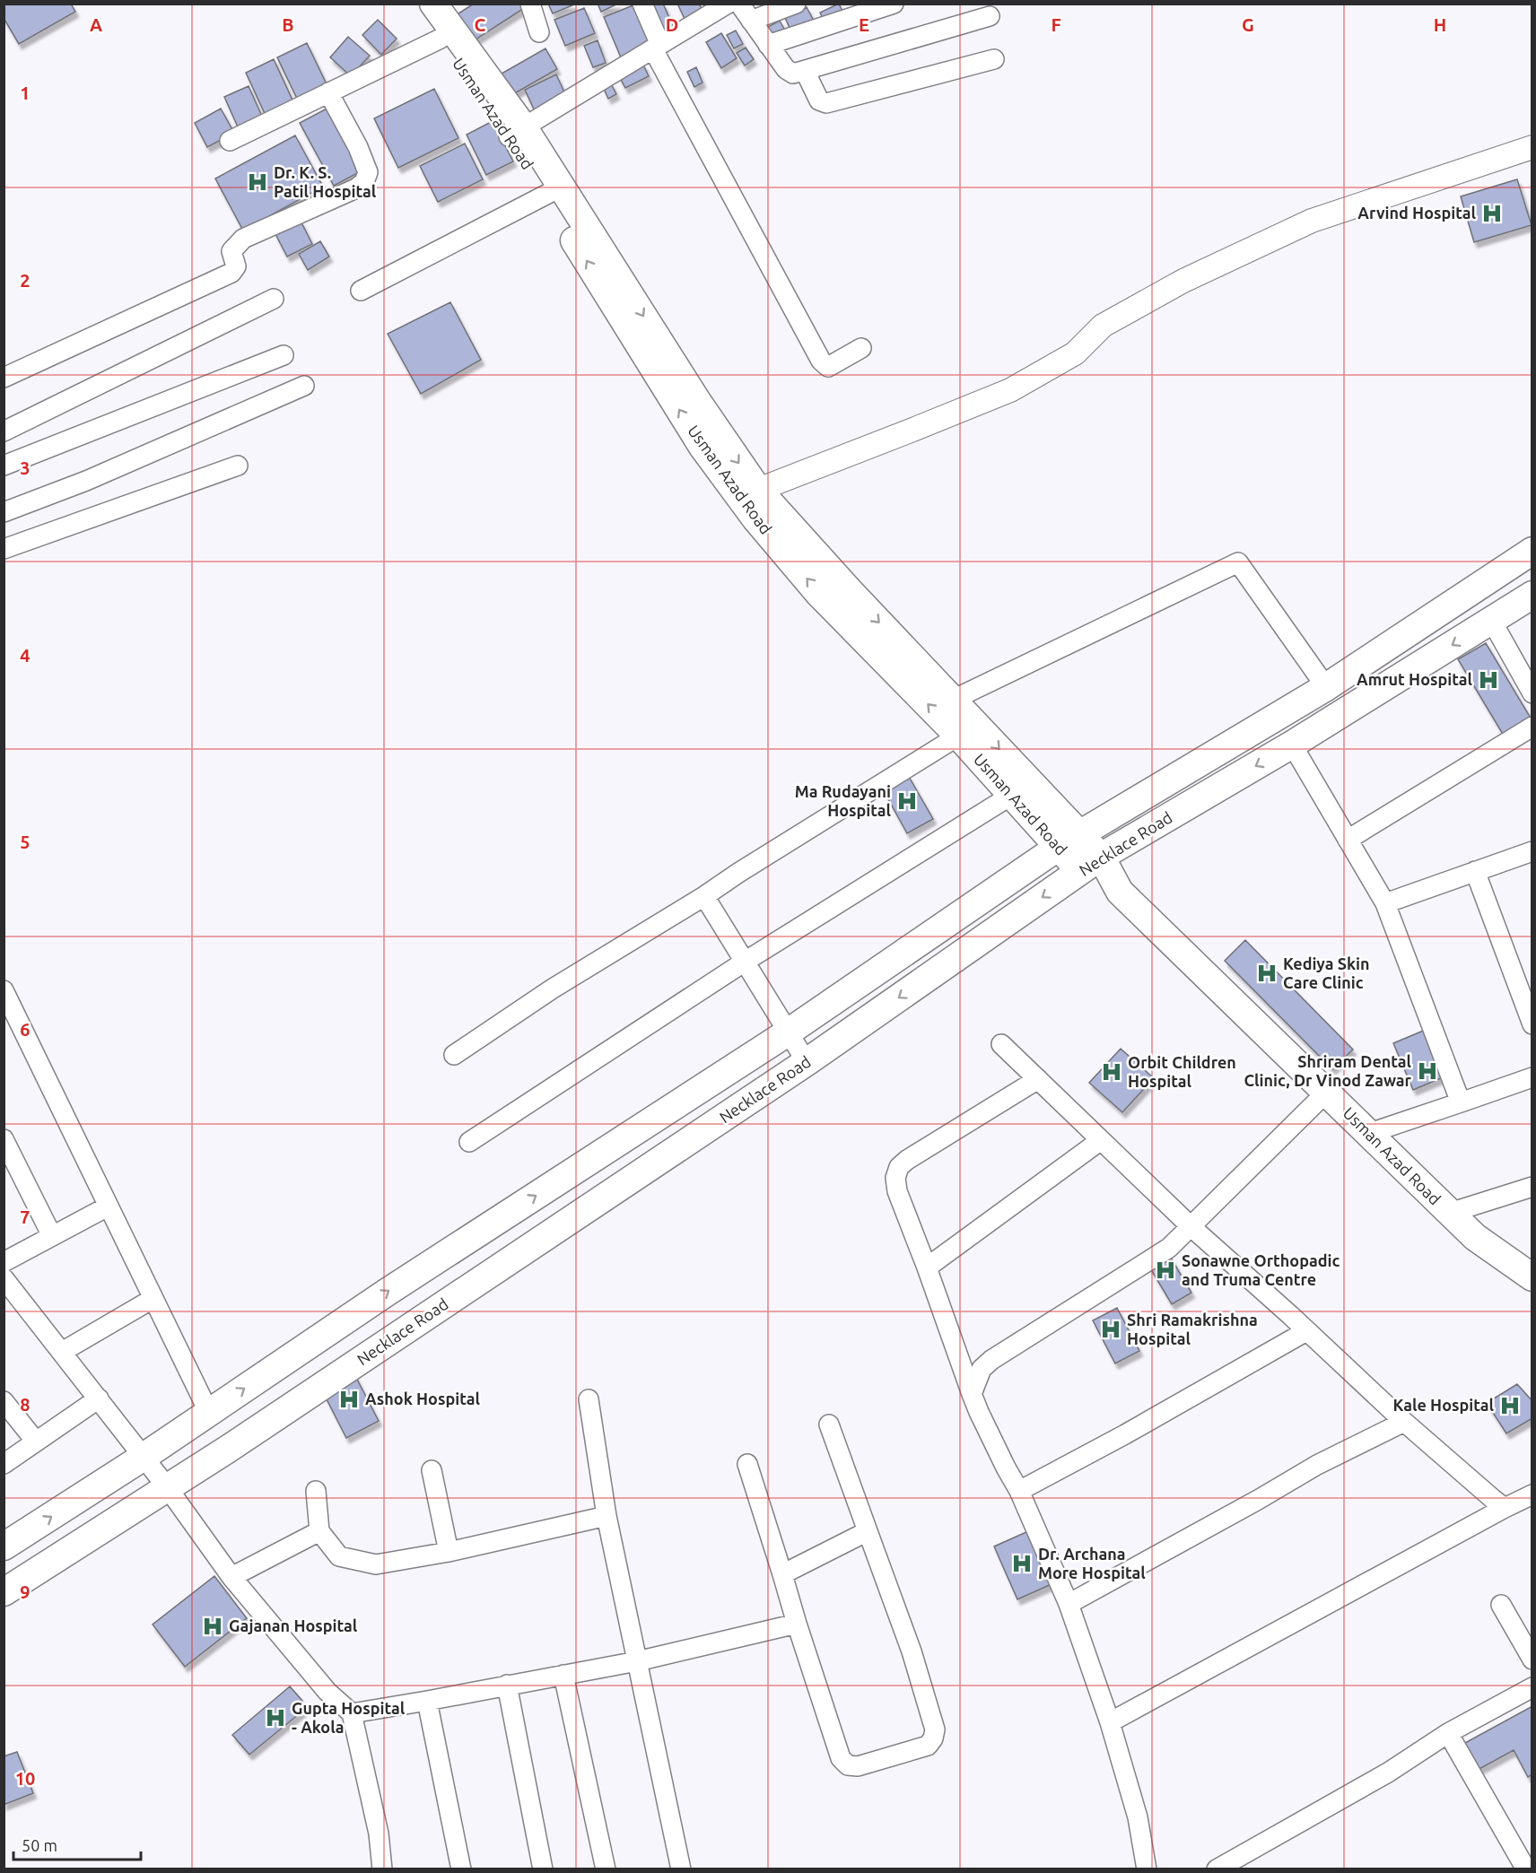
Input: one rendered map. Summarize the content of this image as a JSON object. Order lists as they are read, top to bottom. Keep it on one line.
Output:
{"streets":{"main road":["Usman Azad Road","Necklace Road"]},"crossings":[["Usman Azad Road","Necklace Road"]],"places":{"hospital":["Dr. K. S. Patil Hospital","Arvind Hospital","Amrut Hospital","Ma Rudayani Hospital","Kediya Skin Care Clinic","Shriram Dental Clinic, Dr Vinod Zawar","Orbit Children Hospital","Sonawne Orthopadic and Truma Centre","Shri Ramakrishna Hospital","Ashok Hospital","Kale Hospital","Dr. Archana More Hospital","Gajanan Hospital","Gupta Hospital - Akola"]},"scale_bar":"50 m","grid":{"columns":["A","B","C","D","E","F","G","H"],"rows":["1","2","3","4","5","6","7","8","9","10"]}}
